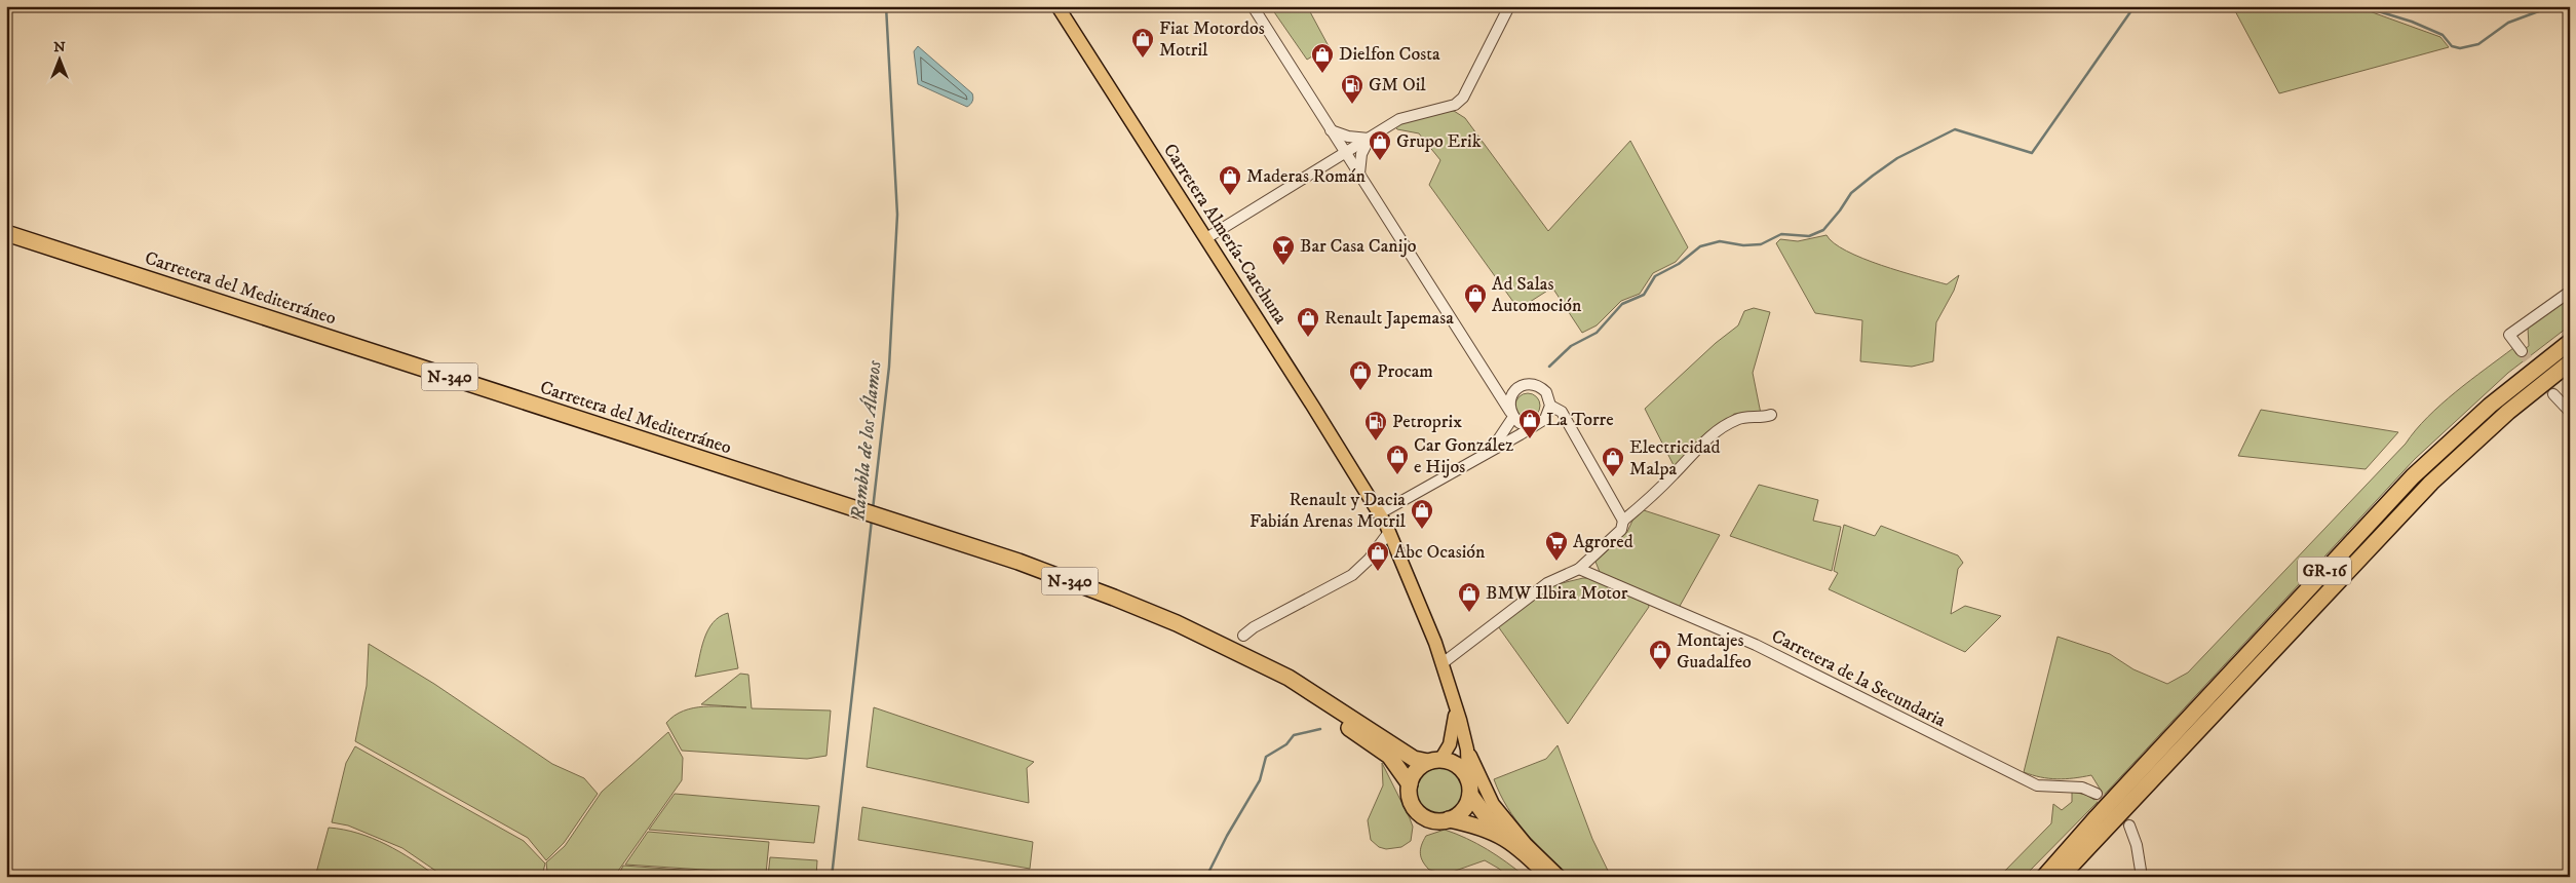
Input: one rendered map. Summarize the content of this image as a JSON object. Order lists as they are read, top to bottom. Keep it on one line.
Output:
{"streets":{"highway":["Carretera del Mediterráneo","N-340","GR-16"],"main road":["Carretera Almería-Carchuna"],"street":["Carretera de la Secundaria"]},"crossings":[["Carretera del Mediterráneo","N-340"]],"water":["Rambla de los Álamos"],"places":{"shop":["Fiat Motordos Motril","Dielfon Costa","Grupo Erik","Maderas Román","Ad Salas Automoción","Renault Japemasa","Procam","La Torre","Car González e Hijos","Electricidad Malpa","Renault y Dacia Fabián Arenas Motril","Abc Ocasión","BMW Ilbira Motor","Montajes Guadalfeo"],"fuel station":["GM Oil","Petroprix"],"bar":["Bar Casa Canijo"],"supermarket":["Agrored"]},"north":"top"}
